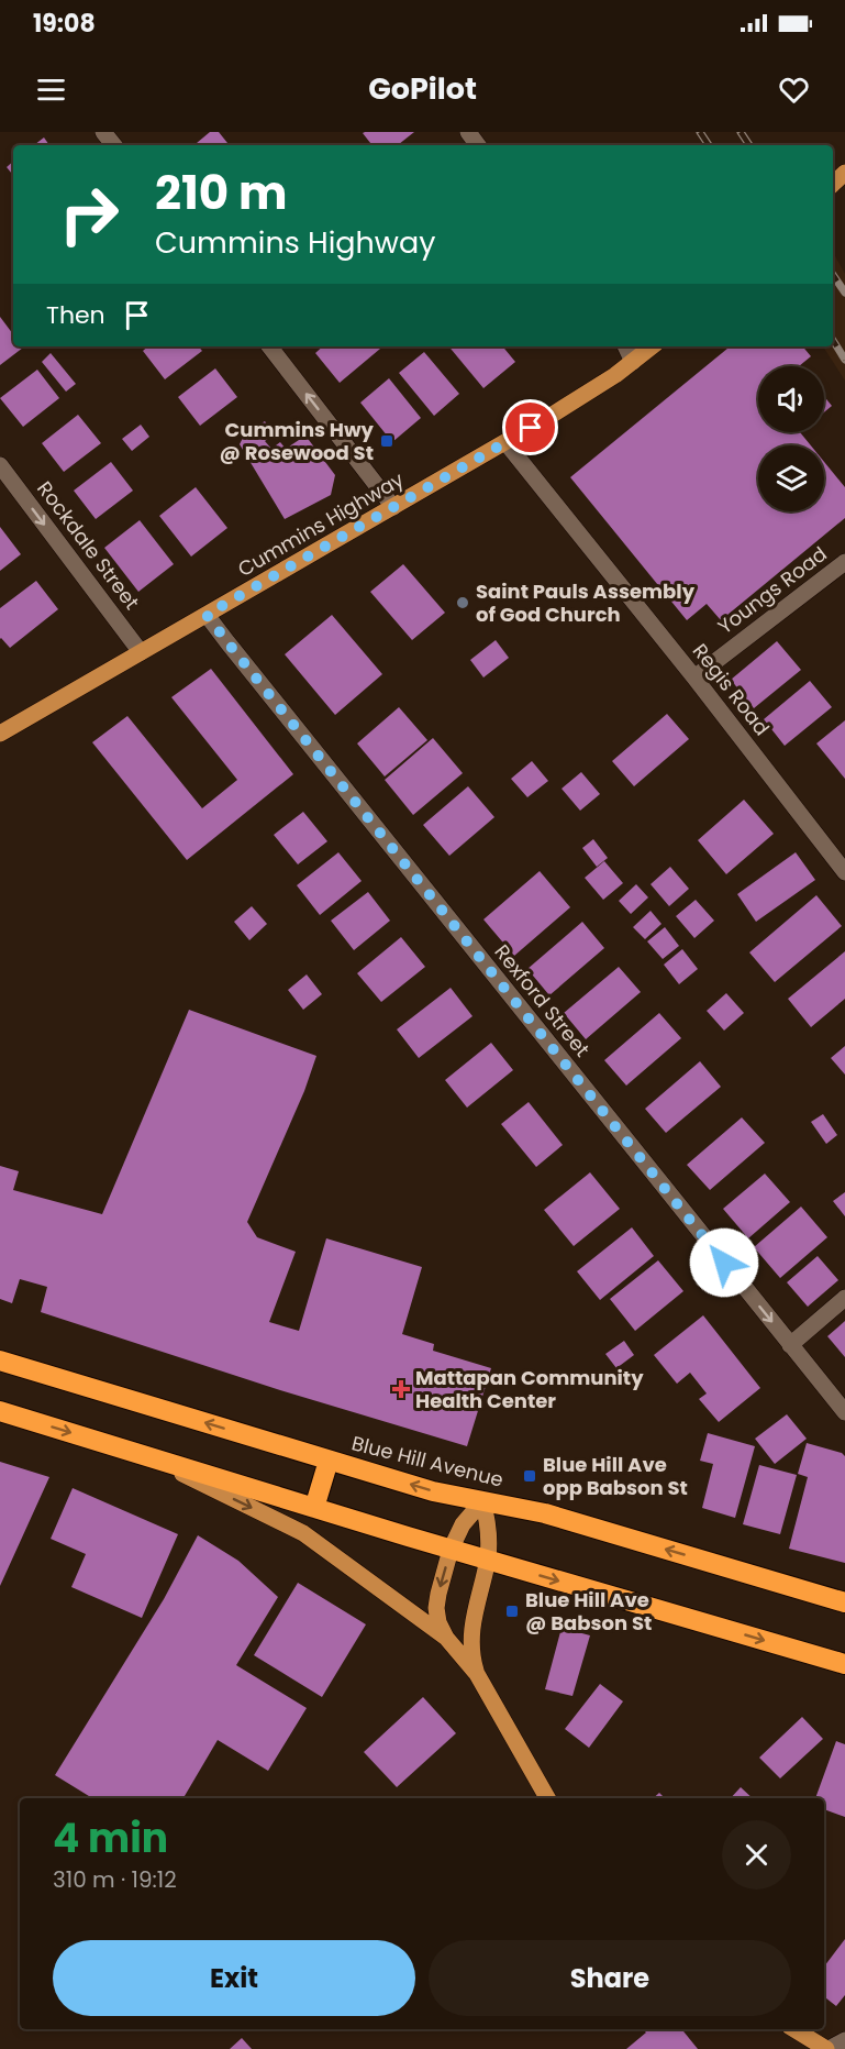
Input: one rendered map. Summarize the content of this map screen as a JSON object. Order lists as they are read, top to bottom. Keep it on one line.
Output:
{"streets":{"highway":["Blue Hill Avenue"],"main road":["Cummins Highway"],"street":["Rockdale Street","Youngs Road","Regis Road","Rexford Street"]},"crossings":[["Cummins Highway","Rockdale Street"],["Cummins Highway","Regis Road"],["Cummins Highway","Rexford Street"],["Youngs Road","Regis Road"]],"one_way":["Rockdale Street","Rexford Street"],"places":{"transit":["Cummins Hwy @ Rosewood St","Blue Hill Ave opp Babson St","Blue Hill Ave @ Babson St"],"other":["Saint Pauls Assembly of God Church"],"health":["Mattapan Community Health Center"]},"page":{"status":"19:08","header":"GoPilot","turn":["210 m","Cummins Highway"],"then":"Then","heading":["4 min","310 m · 19:12"],"buttons":["Exit","Share"]}}
